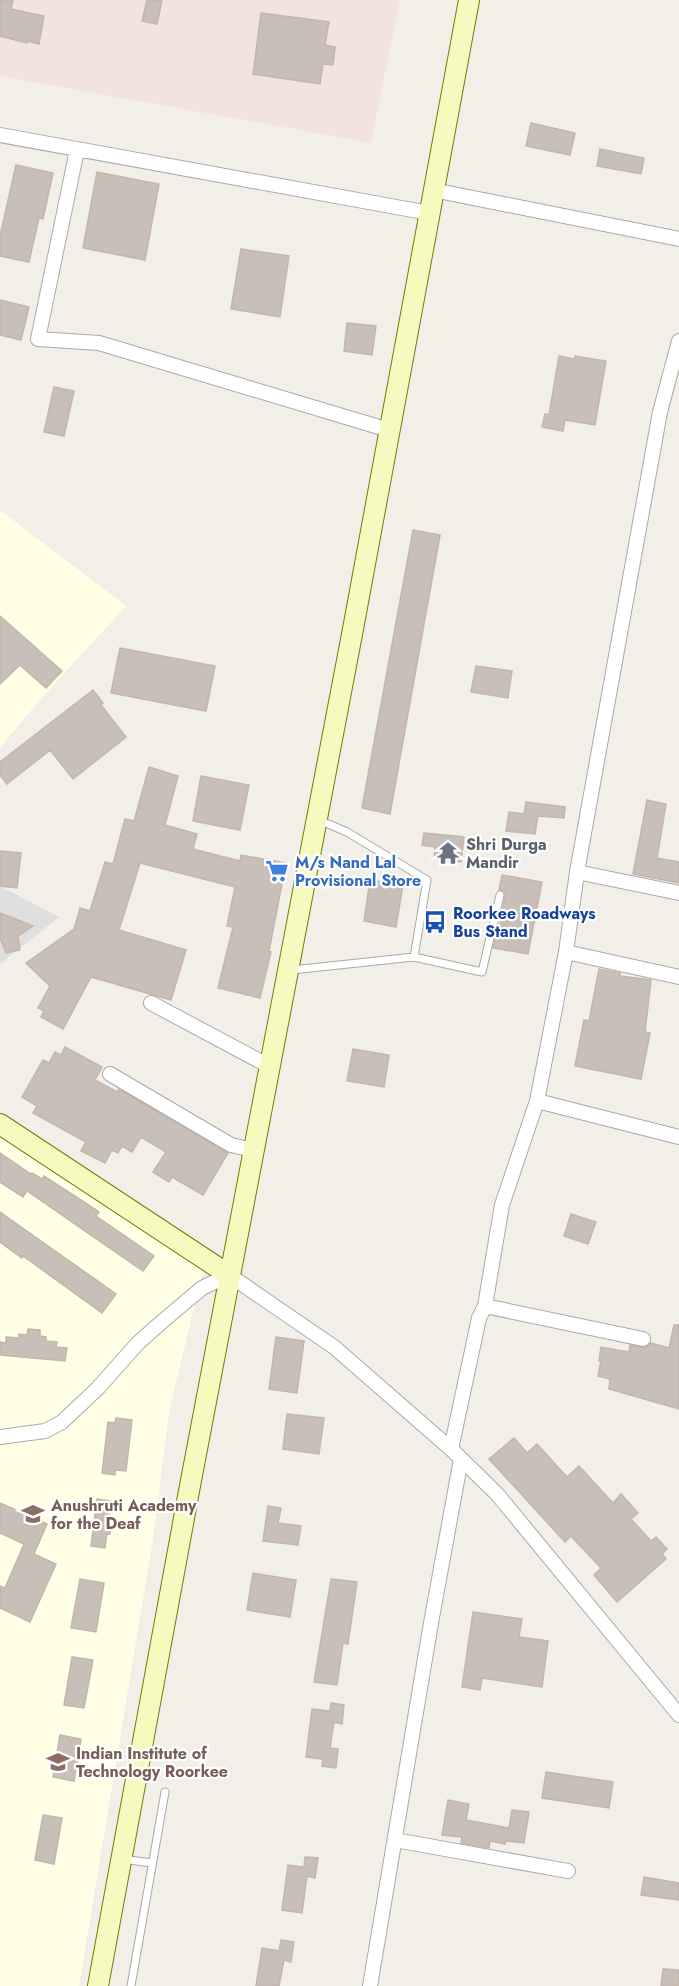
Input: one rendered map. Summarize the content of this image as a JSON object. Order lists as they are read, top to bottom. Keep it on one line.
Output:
{"places":{"temple":["Shri Durga Mandir"],"supermarket":["M/s Nand Lal Provisional Store"],"bus stop":["Roorkee Roadways Bus Stand"],"school or university":["Anushruti Academy for the Deaf","Indian Institute of Technology Roorkee"]}}
